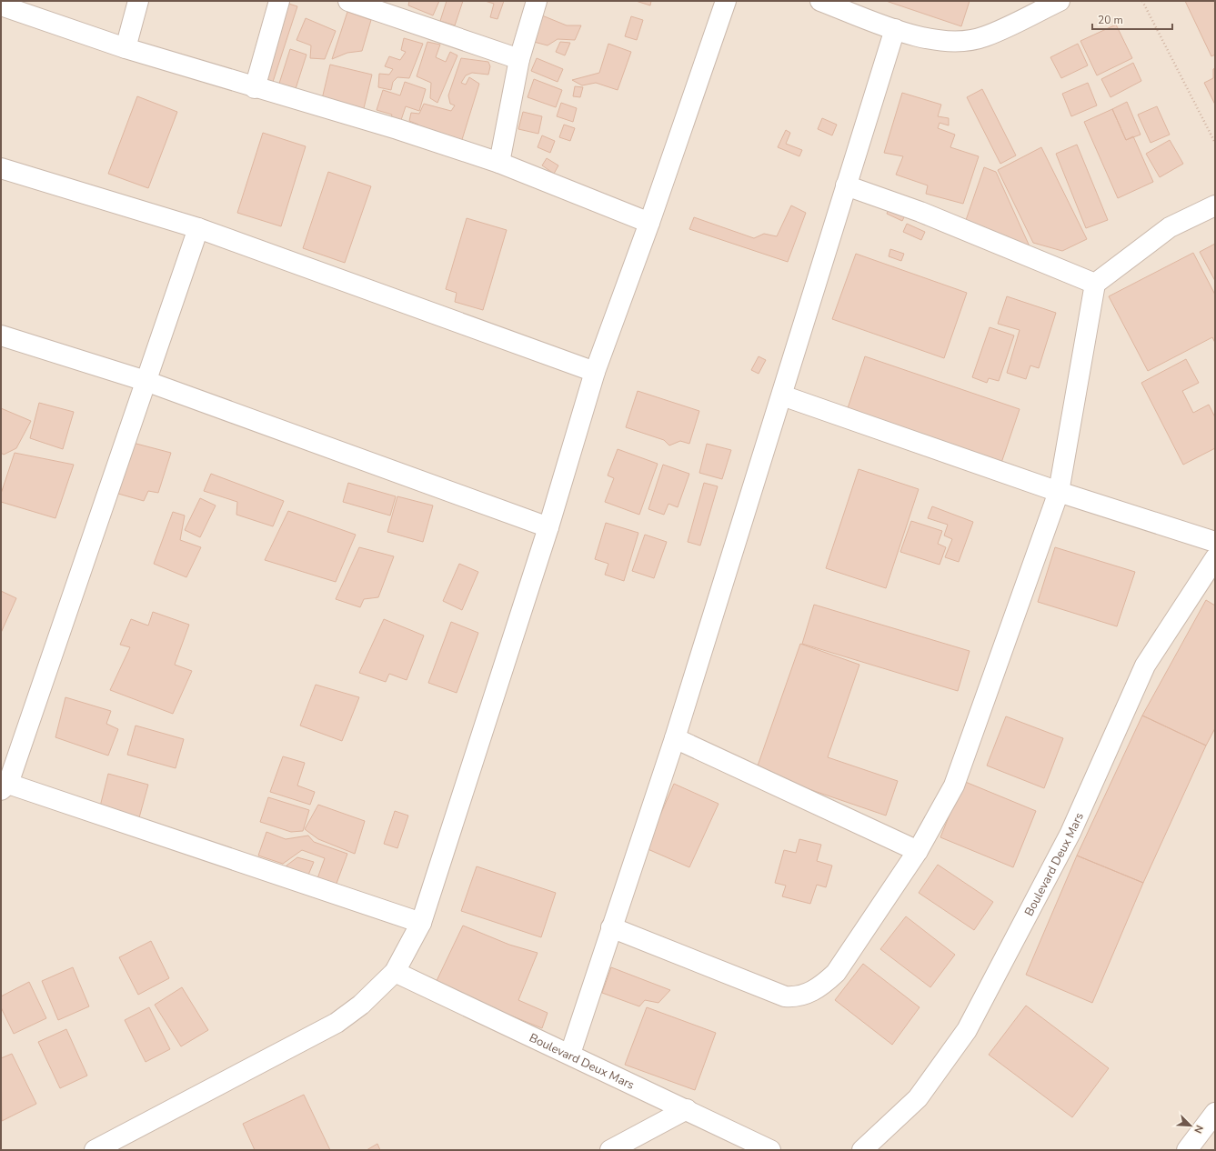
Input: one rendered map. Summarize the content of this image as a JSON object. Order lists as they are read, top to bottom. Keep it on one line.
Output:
{"streets":{"street":["Boulevard Deux Mars"]},"scale_bar":"20 m","north":"bottom right"}
